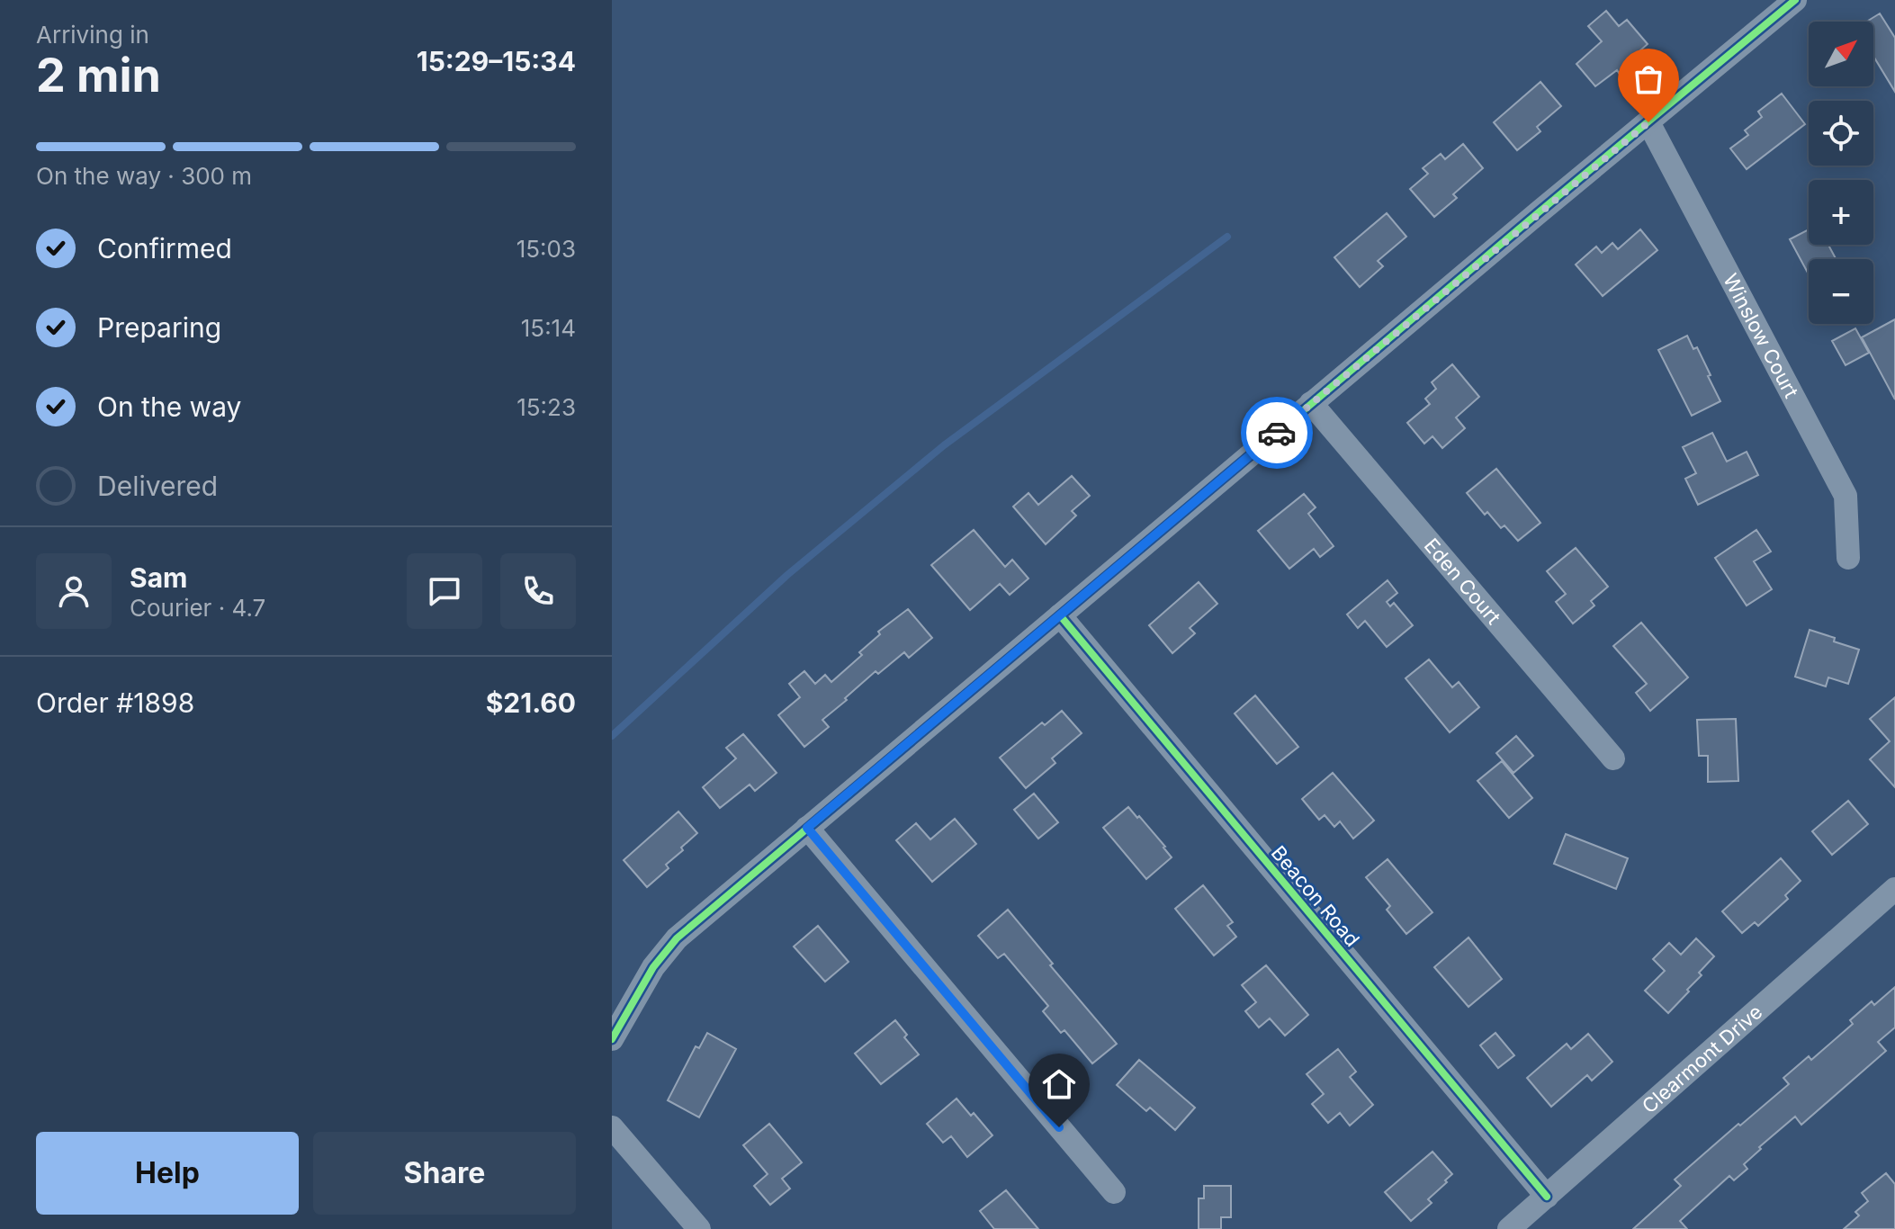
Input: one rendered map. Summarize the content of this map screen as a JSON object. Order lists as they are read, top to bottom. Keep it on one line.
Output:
{"streets":{"street":["Winslow Court","Eden Court","Beacon Road","Clearmont Drive"]},"crossings":[["Beacon Road","Clearmont Drive"]],"north":"top right","page":{"heading":["2 min","Arriving in","15:29–15:34"],"panel":["Sam","Courier · 4.7","Order #1898","$21.60"],"map_buttons":["+","−"],"bar":"On the way · 300 m","list":[["Confirmed","15:03"],["Preparing","15:14"],["On the way","15:23"],"Delivered"],"buttons":["Help","Share"]}}
